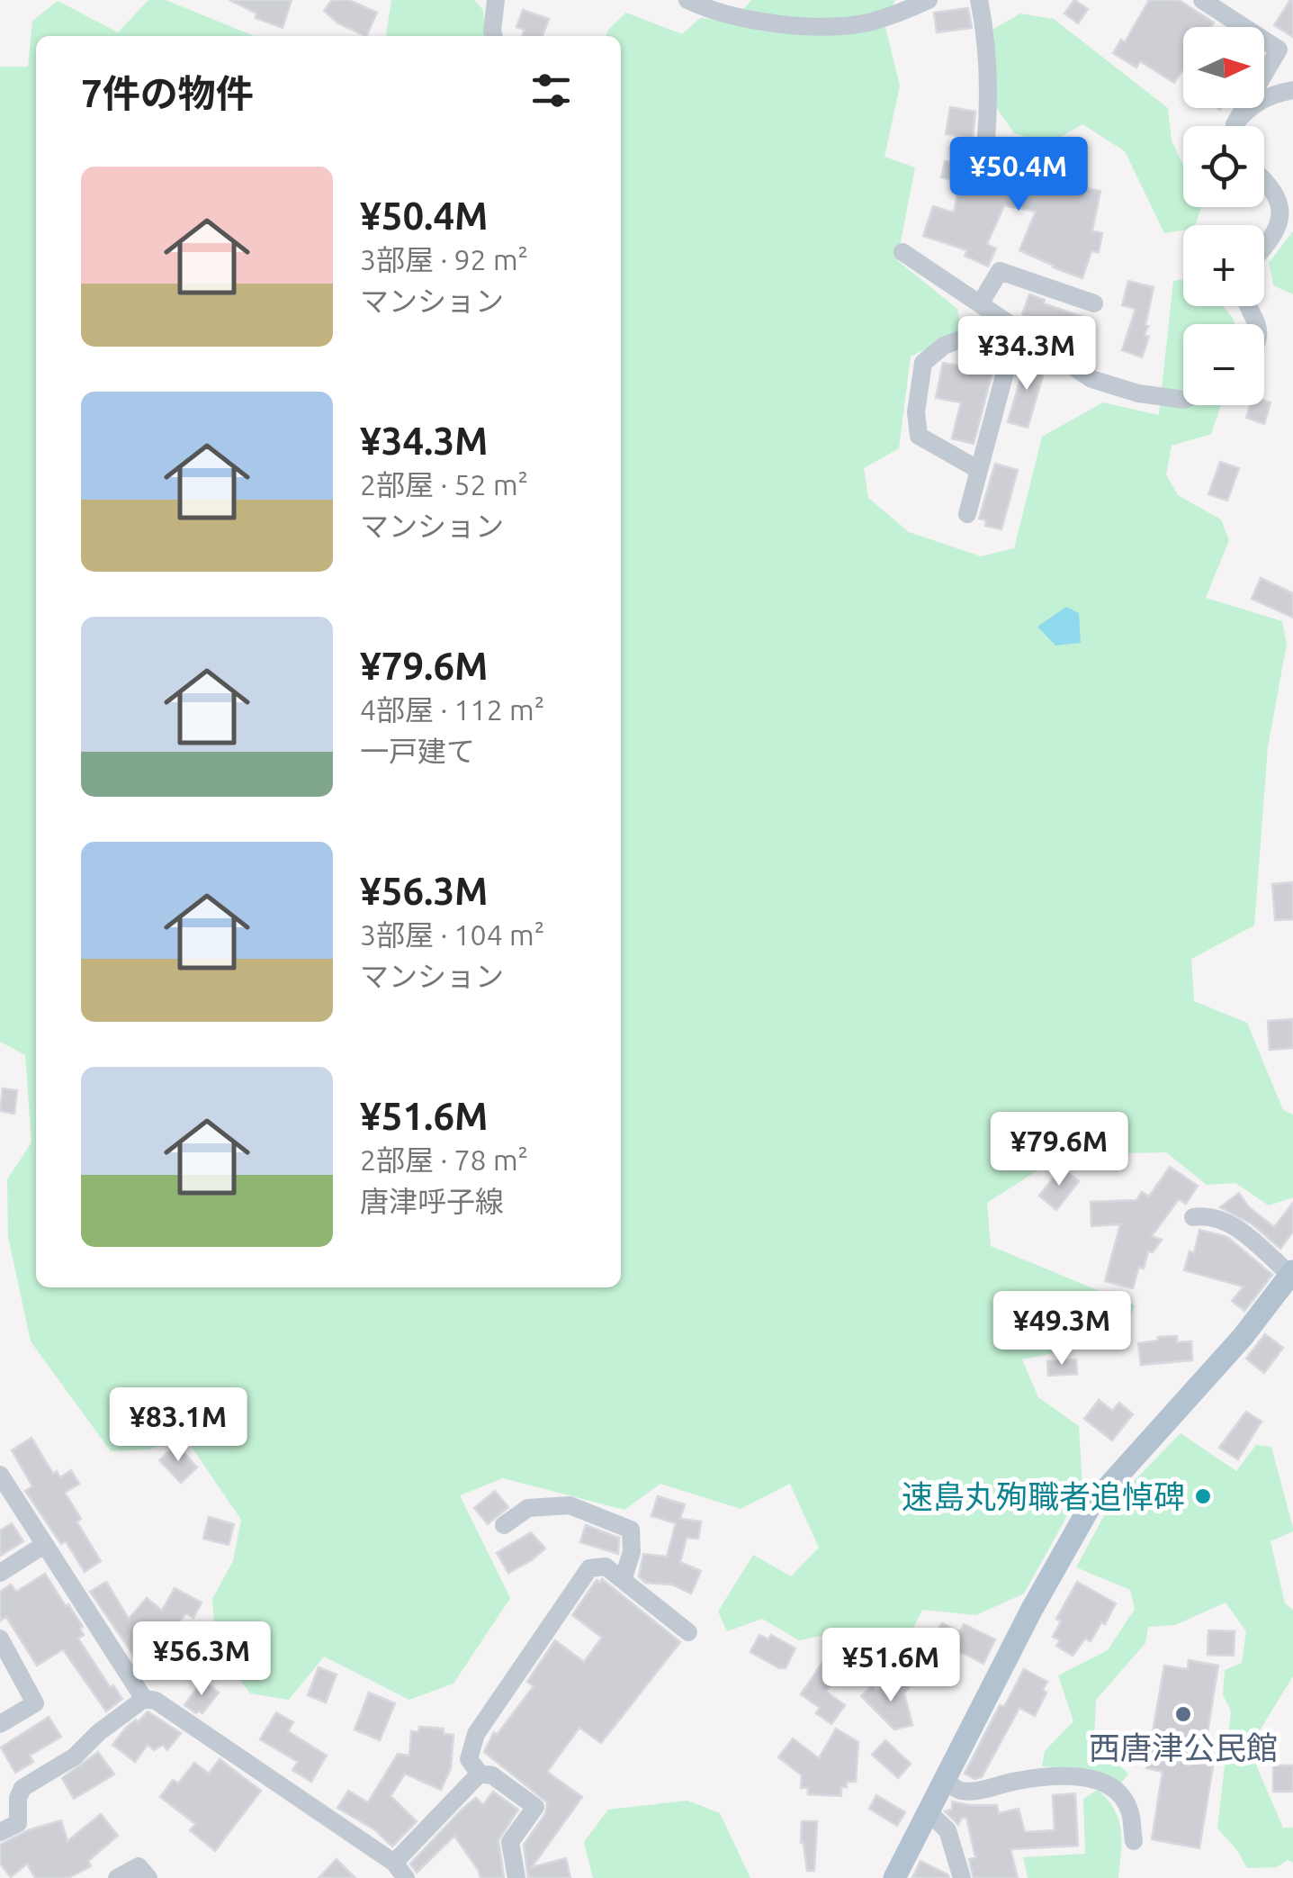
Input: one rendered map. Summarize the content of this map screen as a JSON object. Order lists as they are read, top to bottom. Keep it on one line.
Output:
{"places":["速島丸殉職者追悼碑","西唐津公民館"],"north":"right","page":{"map_buttons":["+","−"],"heading":"7件の物件","price":["¥50.4M","¥34.3M","¥79.6M","¥49.3M","¥83.1M","¥56.3M","¥51.6M"],"list":[{"name":"¥50.4M","note":"3部屋 · 92 m² · マンション"},{"name":"¥34.3M","note":"2部屋 · 52 m² · マンション"},{"name":"¥79.6M","note":"4部屋 · 112 m² · 一戸建て"},{"name":"¥56.3M","note":"3部屋 · 104 m² · マンション"},{"name":"¥51.6M","note":"2部屋 · 78 m² · 唐津呼子線"}]}}
